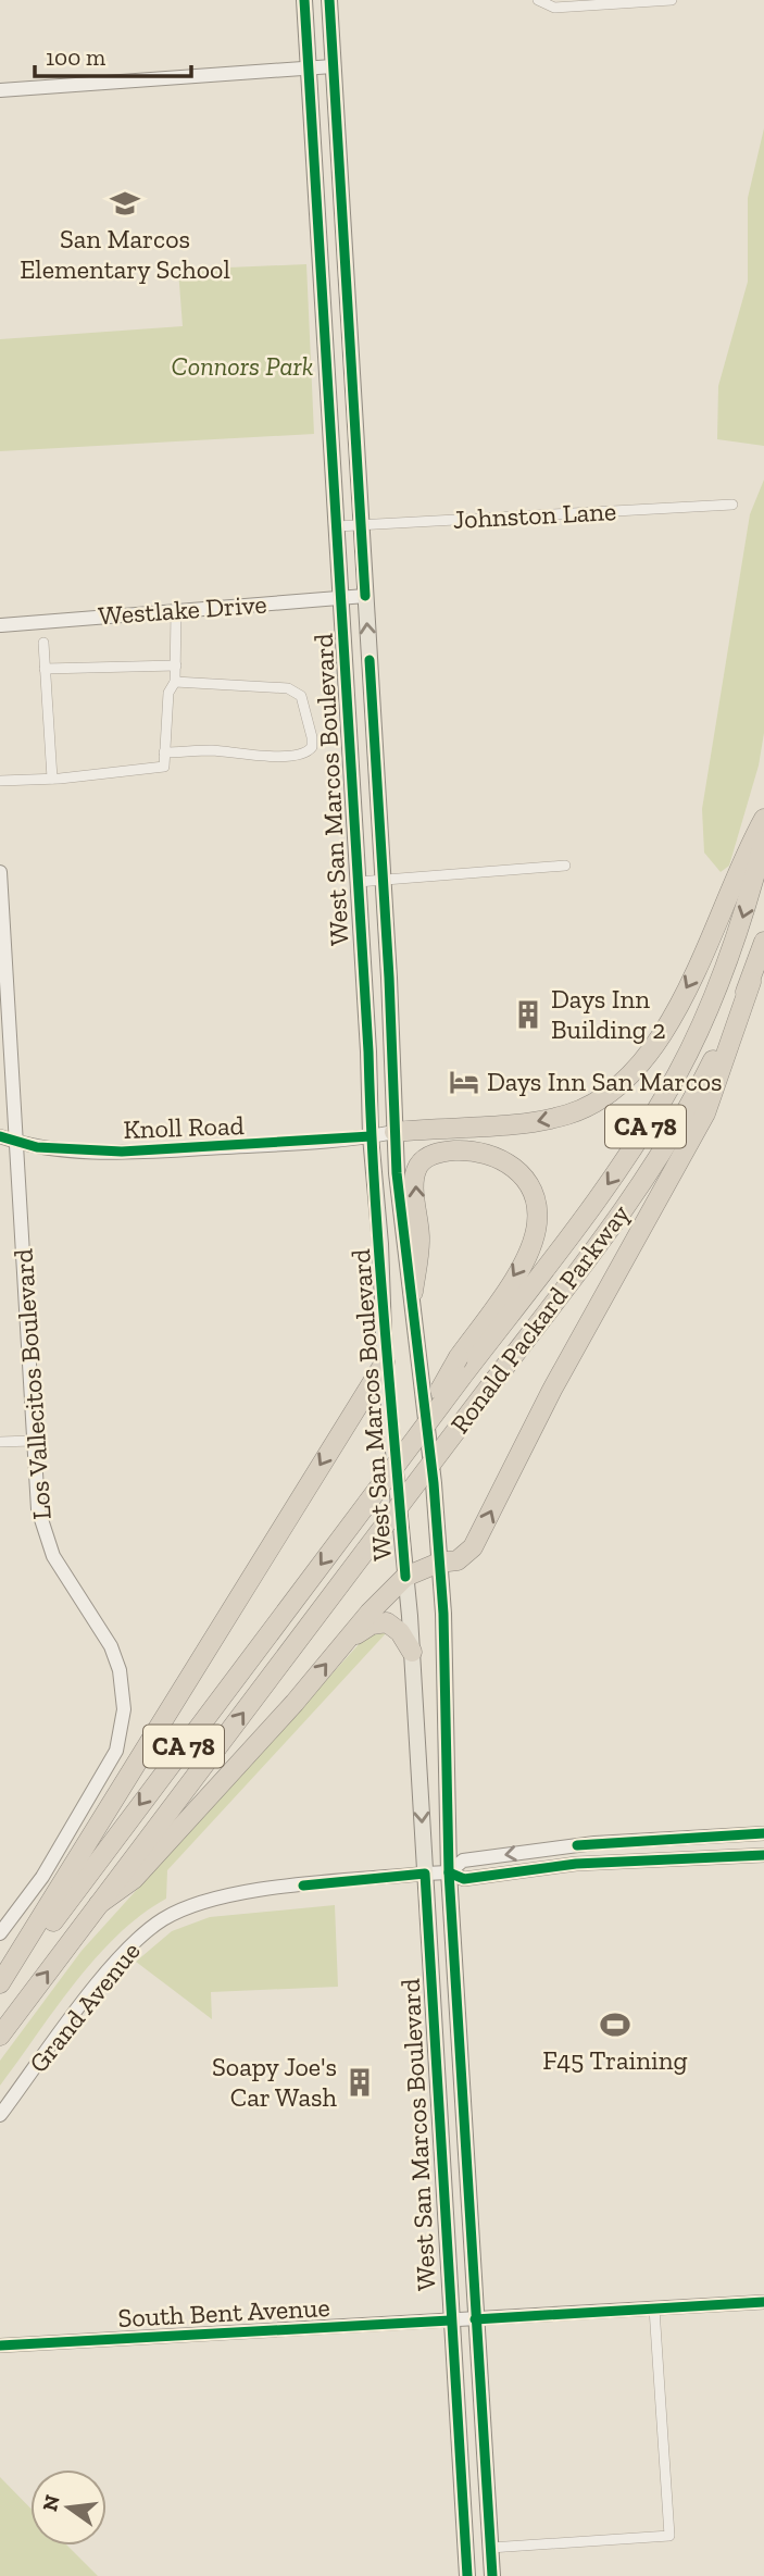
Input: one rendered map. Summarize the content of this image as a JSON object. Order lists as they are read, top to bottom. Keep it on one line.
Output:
{"streets":{"highway":["CA 78","Ronald Packard Parkway"],"main road":["West San Marcos Boulevard"],"street":["Johnston Lane","Westlake Drive","Knoll Road","Los Vallecitos Boulevard","Grand Avenue","South Bent Avenue"]},"crossings":[["Johnston Lane","West San Marcos Boulevard"],["Westlake Drive","West San Marcos Boulevard"],["West San Marcos Boulevard","Knoll Road"],["West San Marcos Boulevard","Grand Avenue"],["West San Marcos Boulevard","South Bent Avenue"],["Knoll Road","Los Vallecitos Boulevard"]],"parks":["Connors Park"],"places":{"school or university":["San Marcos Elementary School"],"building":["Days Inn Building 2","Soapy Joe's Car Wash"],"hotel":["Days Inn San Marcos"],"sports":["F45 Training"]},"scale_bar":"100 m","north":"left"}
